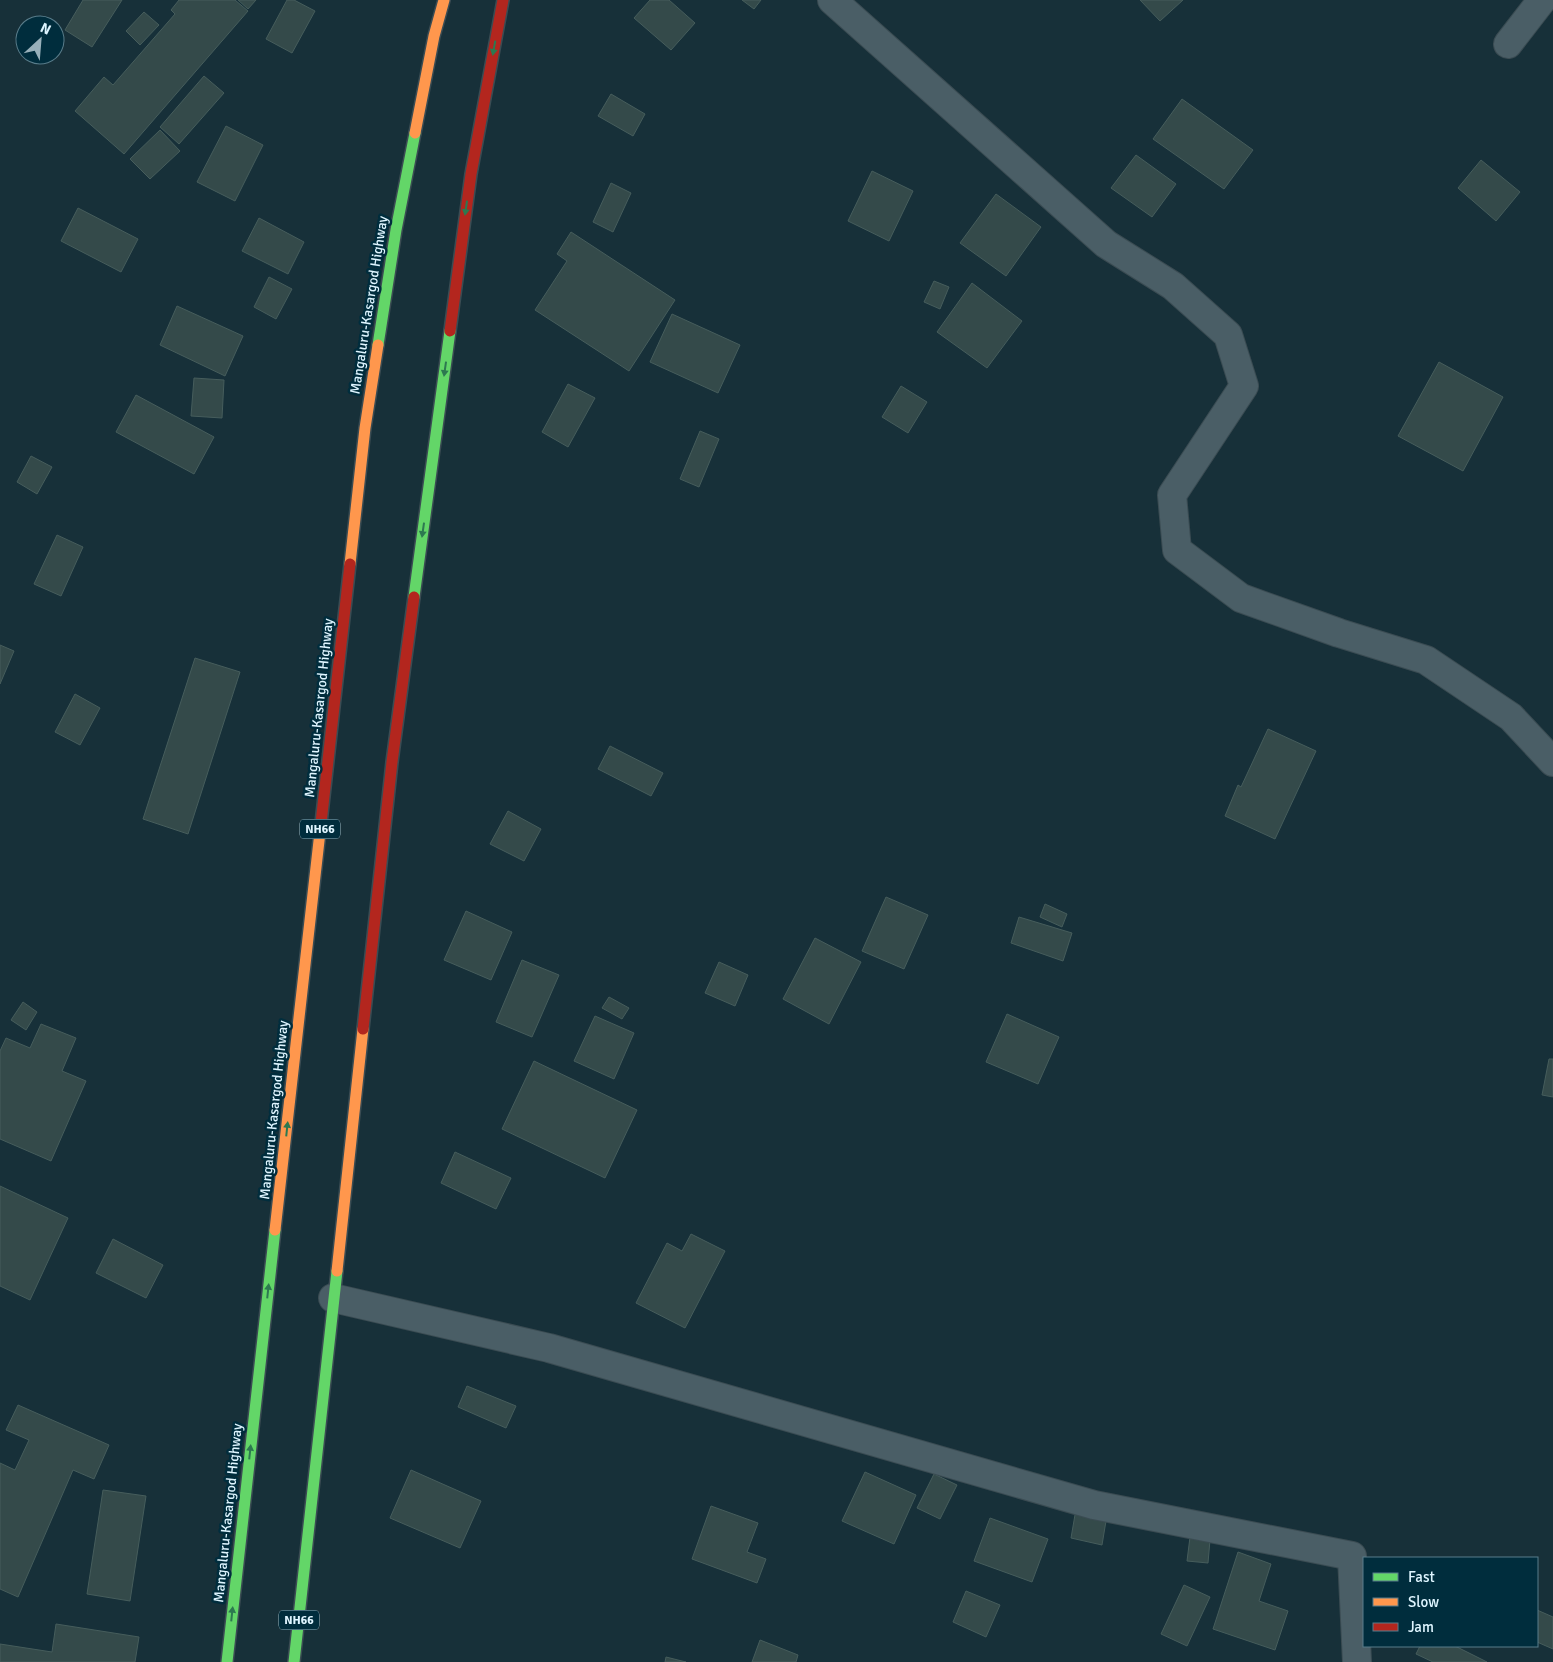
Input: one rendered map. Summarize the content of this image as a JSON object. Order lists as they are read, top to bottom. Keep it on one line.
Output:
{"streets":{"highway":["Mangaluru-Kasargod Highway","NH66"]},"legend":["Fast","Slow","Jam"],"north":"top right"}
